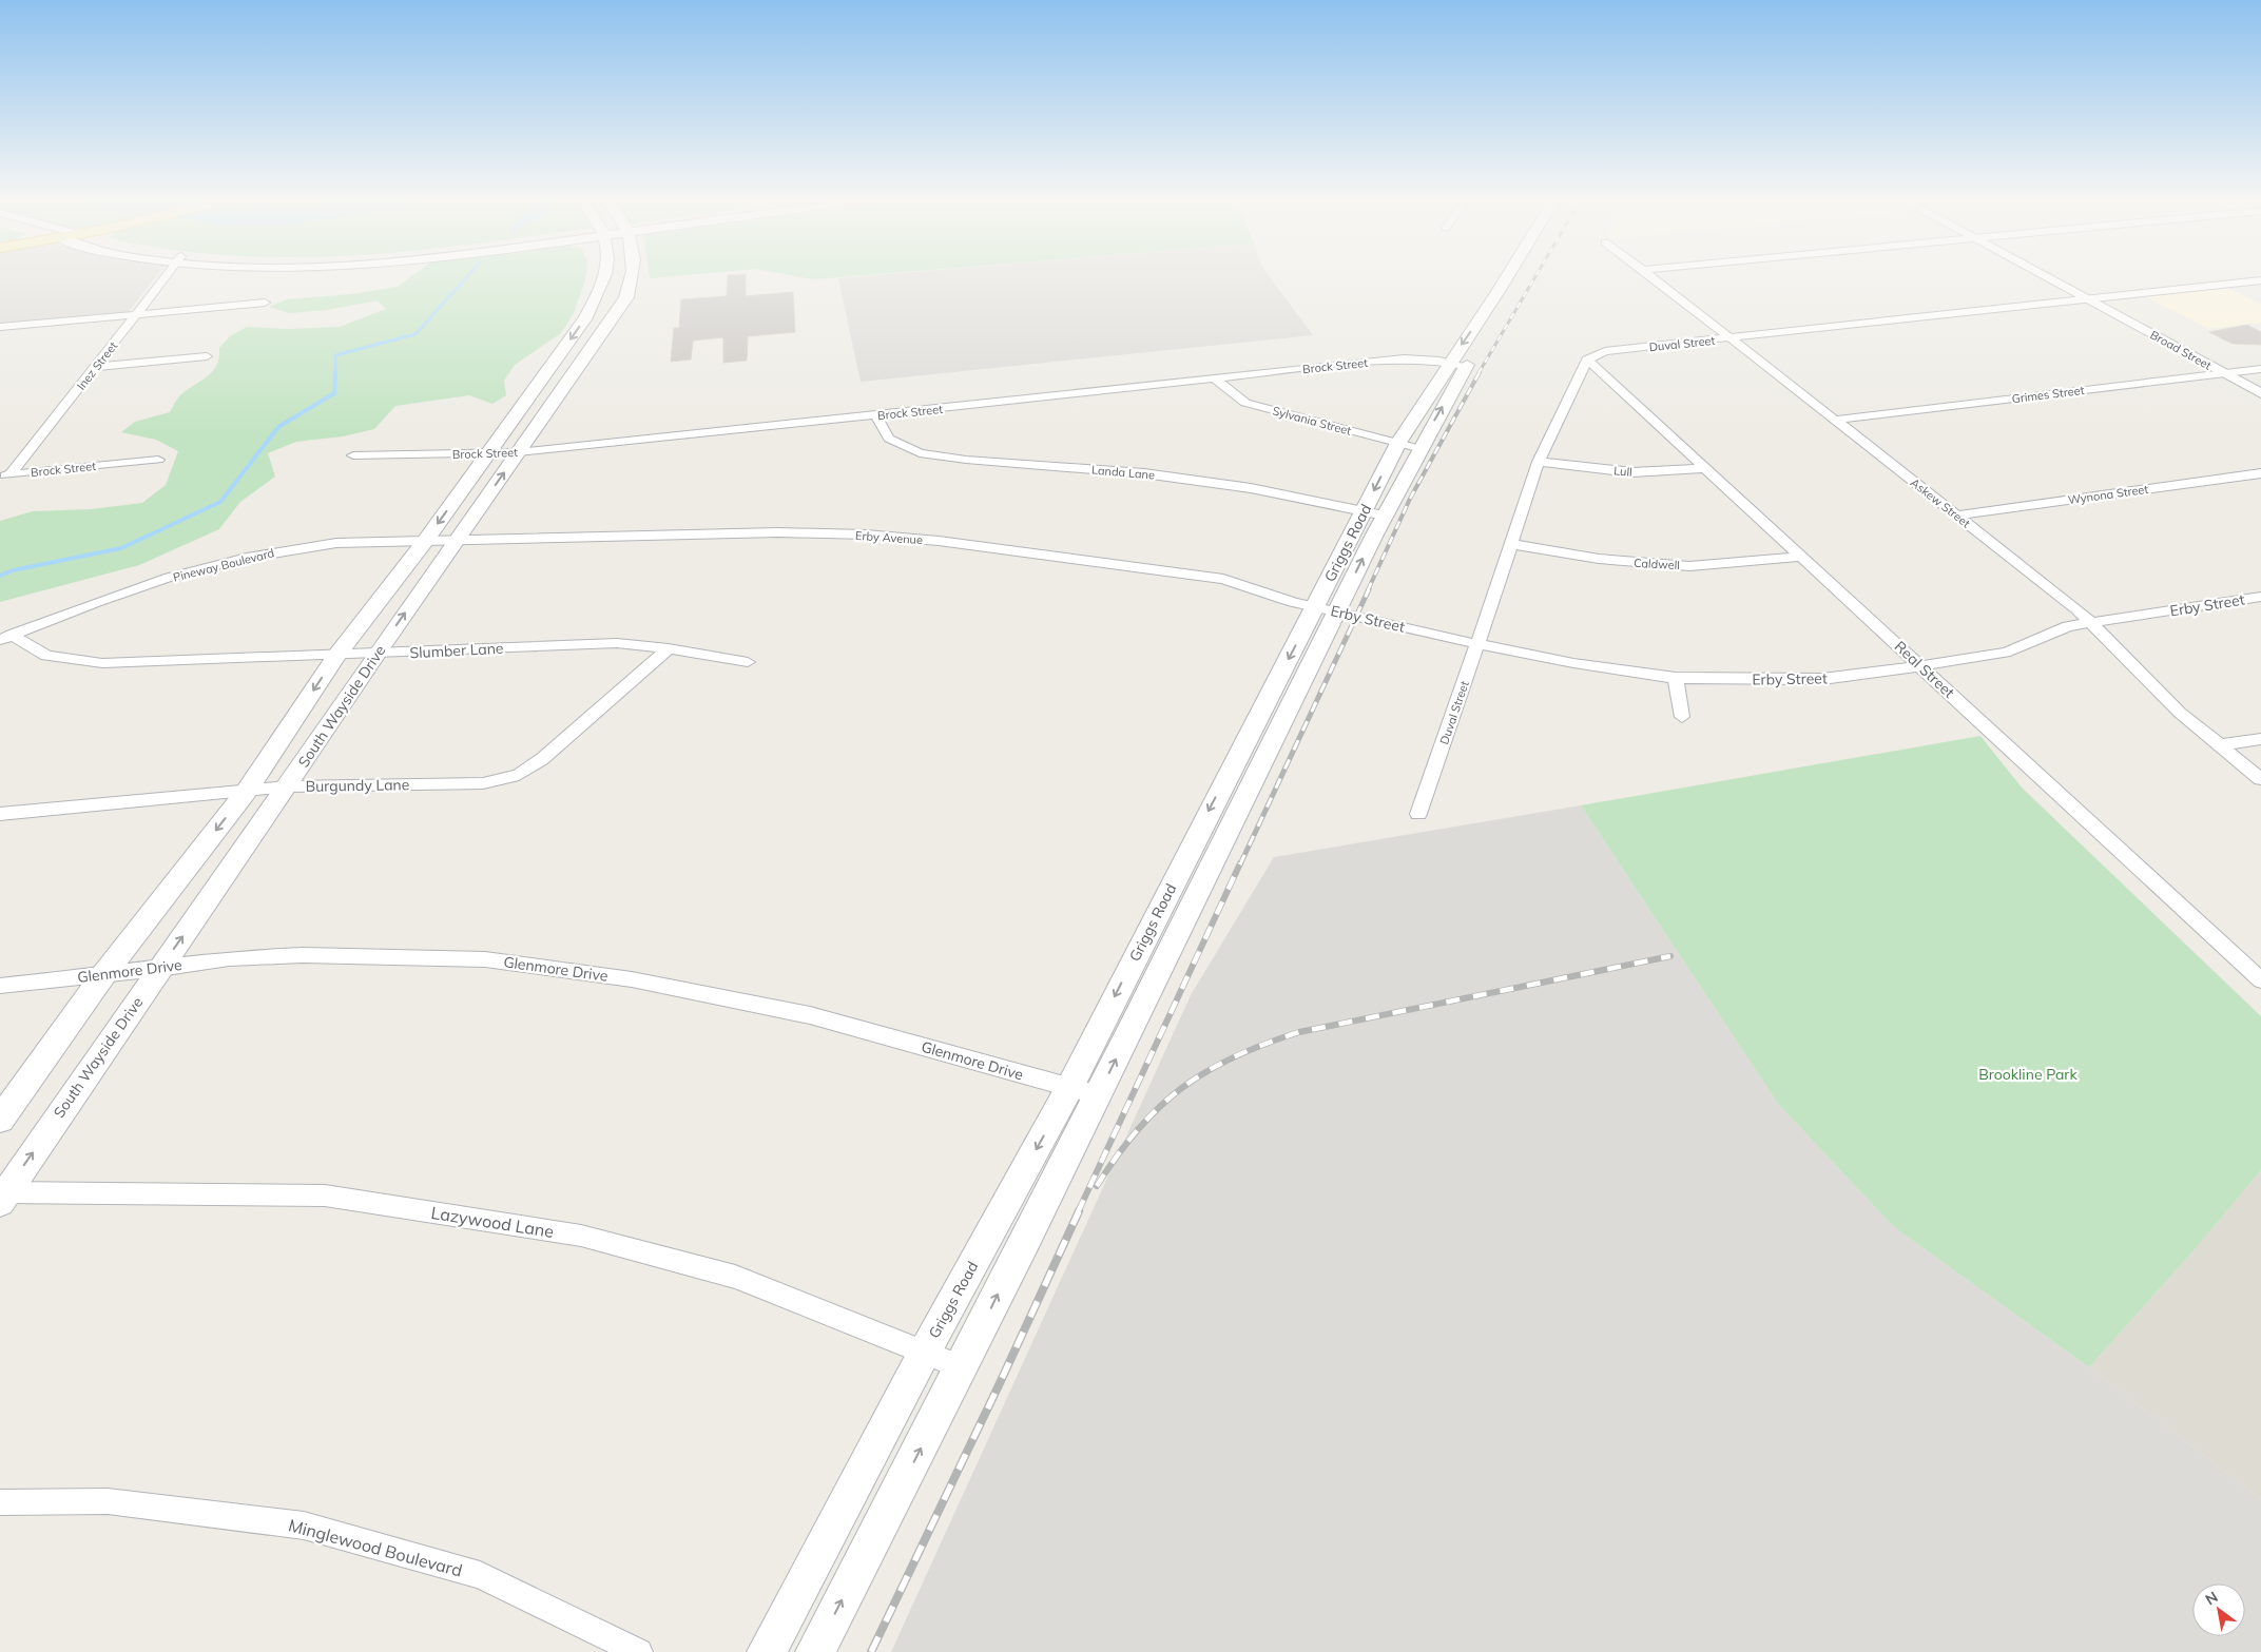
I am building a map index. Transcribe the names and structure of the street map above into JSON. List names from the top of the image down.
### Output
{
  "streets": {
    "main road": ["Griggs Road", "South Wayside Drive"],
    "street": [
      "Duval Street",
      "Broad Street",
      "Inez Street",
      "Brock Street",
      "Grimes Street",
      "Sylvania Street",
      "Lull",
      "Landa Lane",
      "Wynona Street",
      "Askew Street",
      "Erby Avenue",
      "Caldwell",
      "Pineway Boulevard",
      "Erby Street",
      "Slumber Lane",
      "Real Street",
      "Burgundy Lane",
      "Glenmore Drive",
      "Lazywood Lane",
      "Minglewood Boulevard"
    ]
  },
  "crossings": [
    ["Duval Street", "Broad Street"],
    ["Duval Street", "Lull"],
    ["Duval Street", "Askew Street"],
    ["Duval Street", "Caldwell"],
    ["Duval Street", "Erby Street"],
    ["Duval Street", "Real Street"],
    ["Broad Street", "Grimes Street"],
    ["Inez Street", "Brock Street"],
    ["Brock Street", "Sylvania Street"],
    ["Brock Street", "Landa Lane"],
    ["Brock Street", "Griggs Road"],
    ["Brock Street", "South Wayside Drive"],
    ["Grimes Street", "Askew Street"],
    ["Sylvania Street", "Griggs Road"],
    ["Lull", "Real Street"],
    ["Landa Lane", "Griggs Road"],
    ["Wynona Street", "Askew Street"],
    ["Askew Street", "Erby Street"],
    ["Erby Avenue", "Griggs Road"],
    ["Erby Avenue", "Pineway Boulevard"],
    ["Erby Avenue", "Erby Street"],
    ["Erby Avenue", "South Wayside Drive"],
    ["Griggs Road", "Erby Street"],
    ["Griggs Road", "Glenmore Drive"],
    ["Griggs Road", "Lazywood Lane"],
    ["Caldwell", "Real Street"],
    ["Pineway Boulevard", "Slumber Lane"],
    ["Pineway Boulevard", "South Wayside Drive"],
    ["Erby Street", "Real Street"],
    ["Slumber Lane", "South Wayside Drive"],
    ["Slumber Lane", "Burgundy Lane"],
    ["South Wayside Drive", "Burgundy Lane"],
    ["South Wayside Drive", "Glenmore Drive"],
    ["South Wayside Drive", "Lazywood Lane"]
  ],
  "parks": ["Brookline Park"],
  "north": "top left"
}
